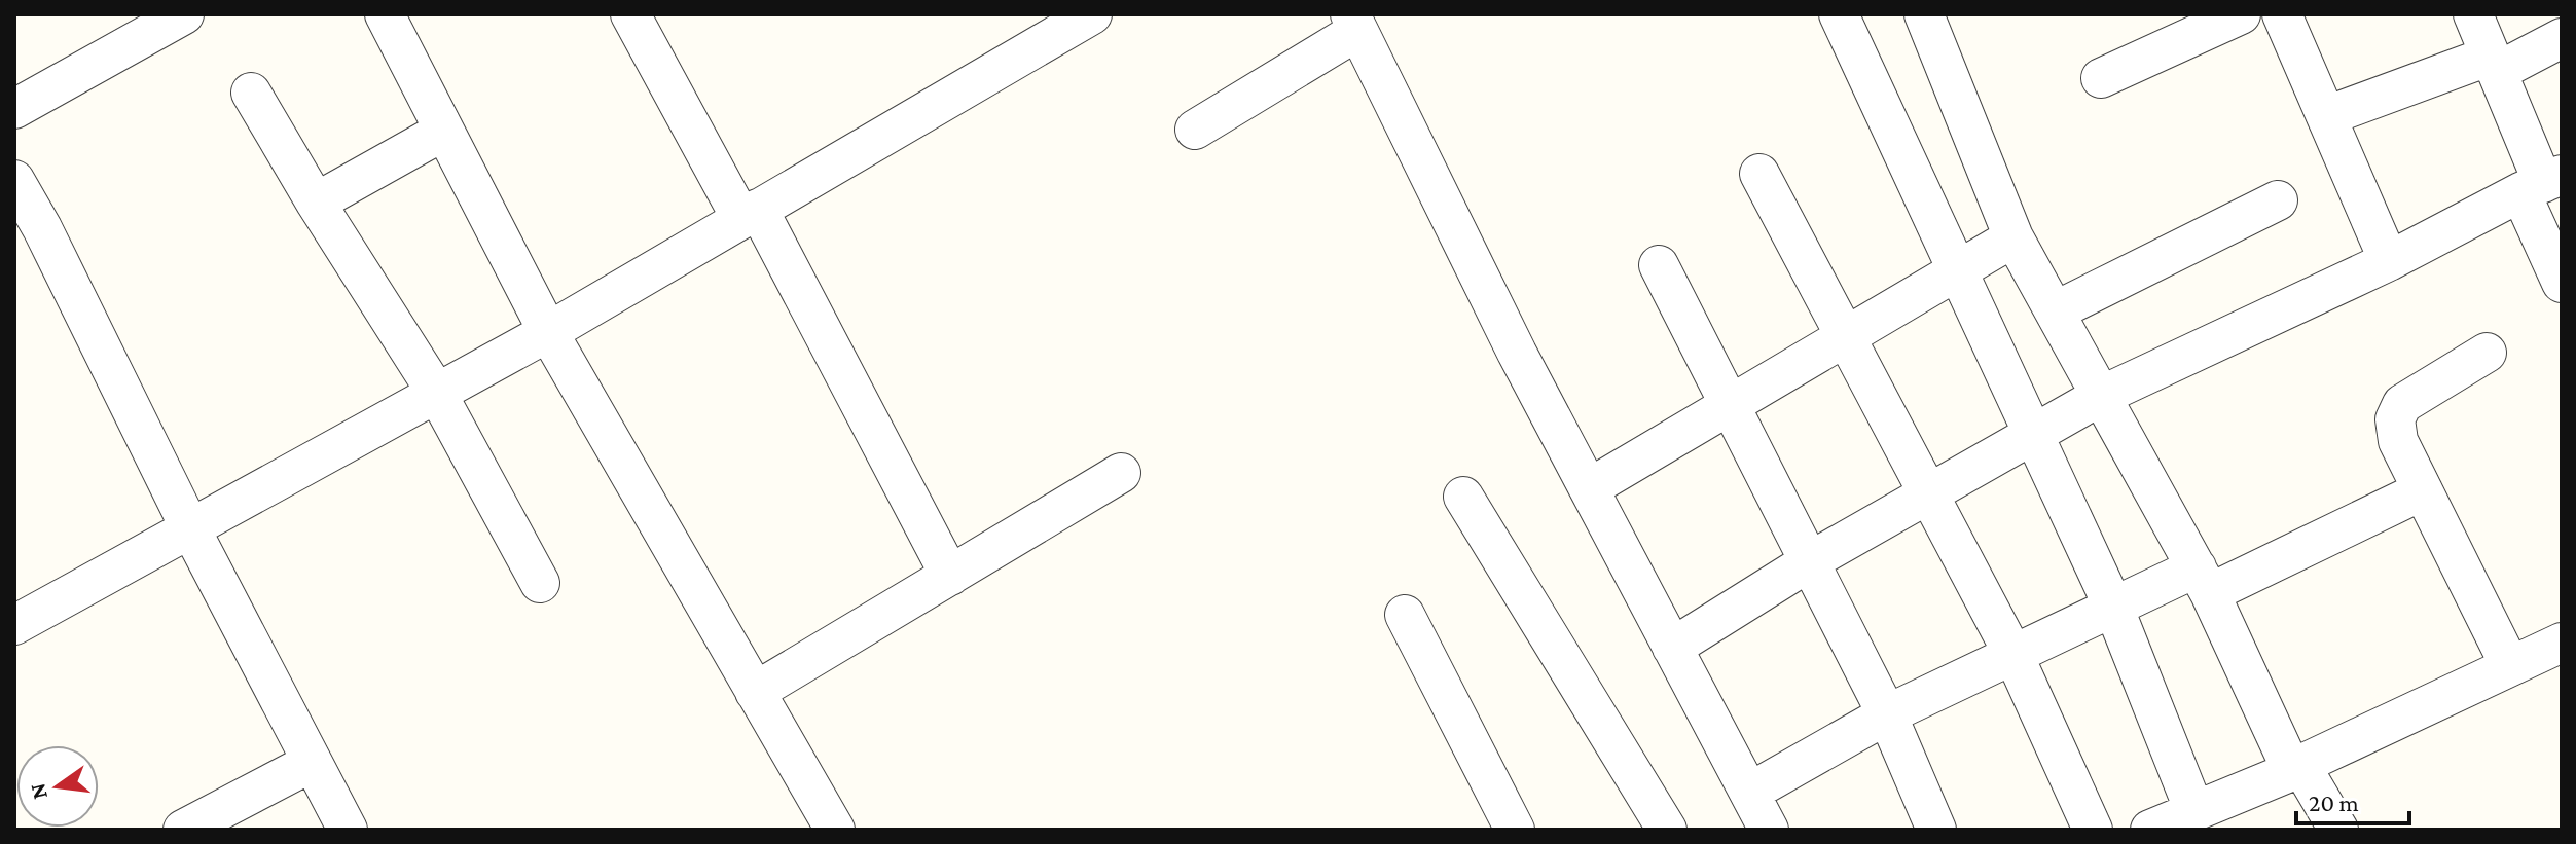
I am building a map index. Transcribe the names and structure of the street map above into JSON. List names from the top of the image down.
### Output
{
  "scale_bar": "20 m",
  "north": "left"
}
